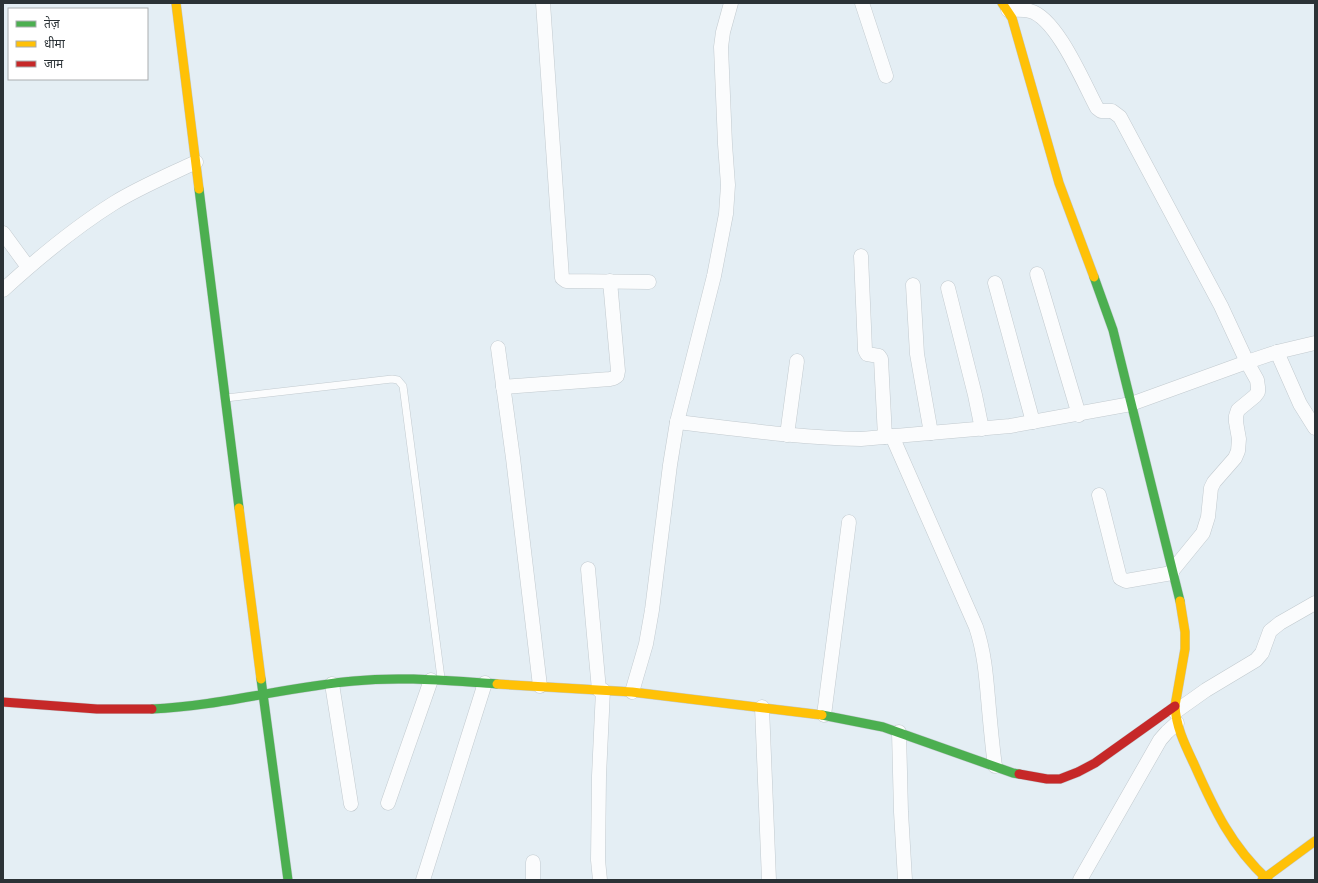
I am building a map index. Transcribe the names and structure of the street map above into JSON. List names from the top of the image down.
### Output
{
  "legend": ["तेज़", "धीमा", "जाम"]
}
